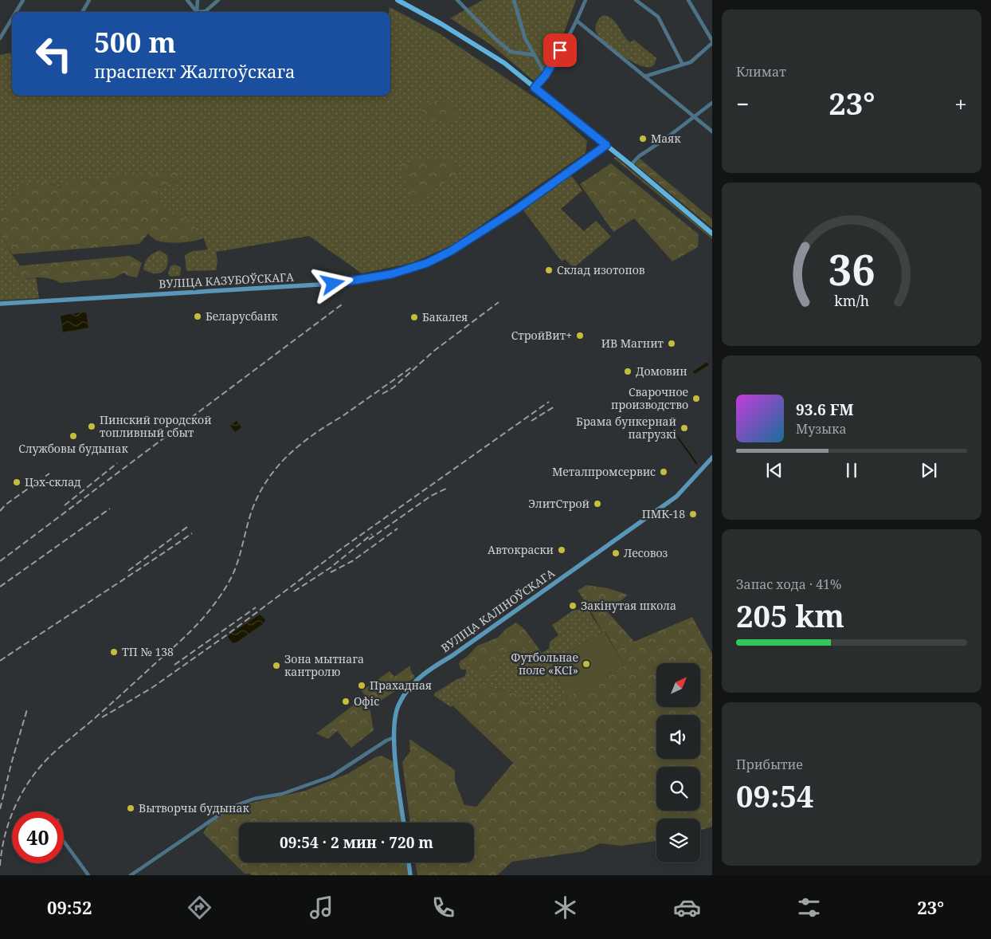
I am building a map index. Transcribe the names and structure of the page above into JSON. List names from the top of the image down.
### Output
{
  "streets": {
    "street": ["ВУЛІЦА КАЗУБОЎСКАГА", "ВУЛІЦА КАЛІНОЎСКАГА"]
  },
  "places": [
    "Маяк",
    "Склад изотопов",
    "Беларусбанк",
    "Бакалея",
    "СтройВит+",
    "ИВ Магнит",
    "Домовин",
    "Сварочное производство",
    "Пинский городской топливный сбыт",
    "Брама бункернай пагрузкі",
    "Службовы будынак",
    "Металпромсервис",
    "Цэх-склад",
    "ЭлитСтрой",
    "ПМК-18",
    "Автокраски",
    "Лесовоз",
    "Закінутая школа",
    "ТП № 138",
    "Футбольнае поле «КСІ»",
    "Зона мытнага кантролю",
    "Прахадная",
    "Офіс",
    "Вытворчы будынак"
  ],
  "north": "top right",
  "page": {
    "tile": [
      "Климат",
      ["Запас хода · 41%", "205 km"],
      ["Прибытие", "09:54"]
    ],
    "turn": ["500 m", "праспект Жалтоўскага"],
    "heat": ["−", "23°", "+"],
    "song": ["93.6 FM", "Музыка"],
    "limit": "40",
    "trip": "09:54 · 2 мин · 720 m",
    "tabs": ["09:52", "23°"],
    "gauge": ["36", "km/h"]
  }
}
